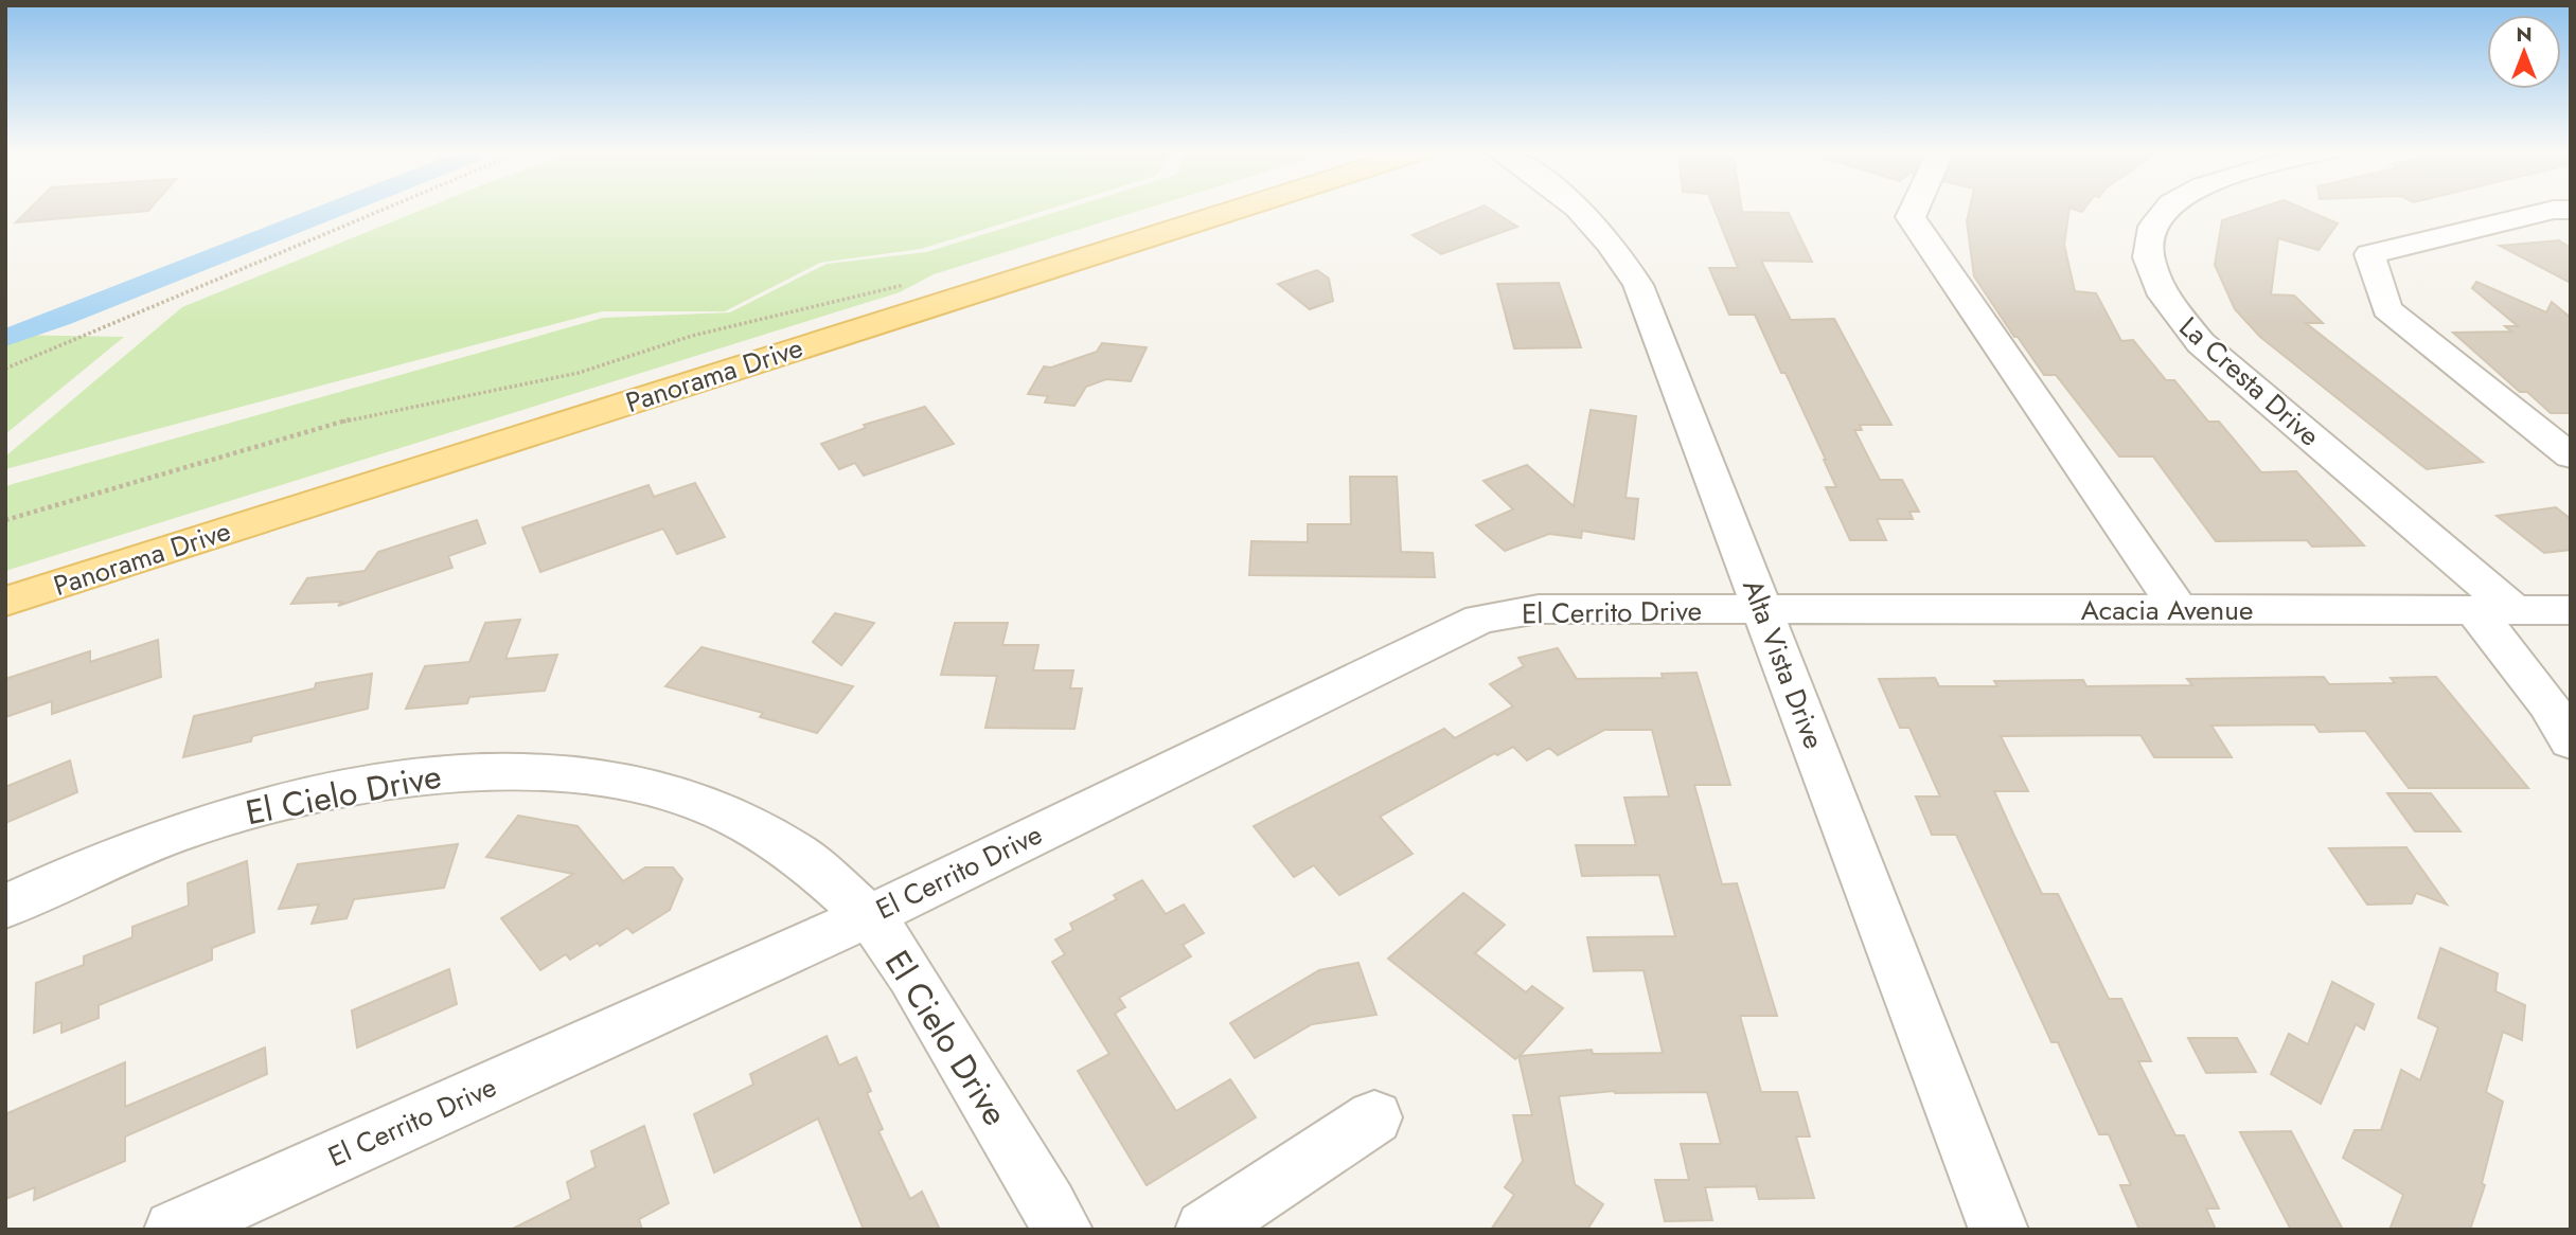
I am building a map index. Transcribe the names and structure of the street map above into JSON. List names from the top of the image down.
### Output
{
  "streets": {
    "main road": ["Panorama Drive"],
    "street": [
      "La Cresta Drive",
      "Acacia Avenue",
      "El Cerrito Drive",
      "Alta Vista Drive",
      "El Cielo Drive"
    ]
  },
  "crossings": [
    ["La Cresta Drive", "Acacia Avenue"],
    ["Acacia Avenue", "El Cerrito Drive"],
    ["Acacia Avenue", "Alta Vista Drive"],
    ["El Cerrito Drive", "Alta Vista Drive"],
    ["El Cerrito Drive", "El Cielo Drive"]
  ],
  "north": "top"
}
